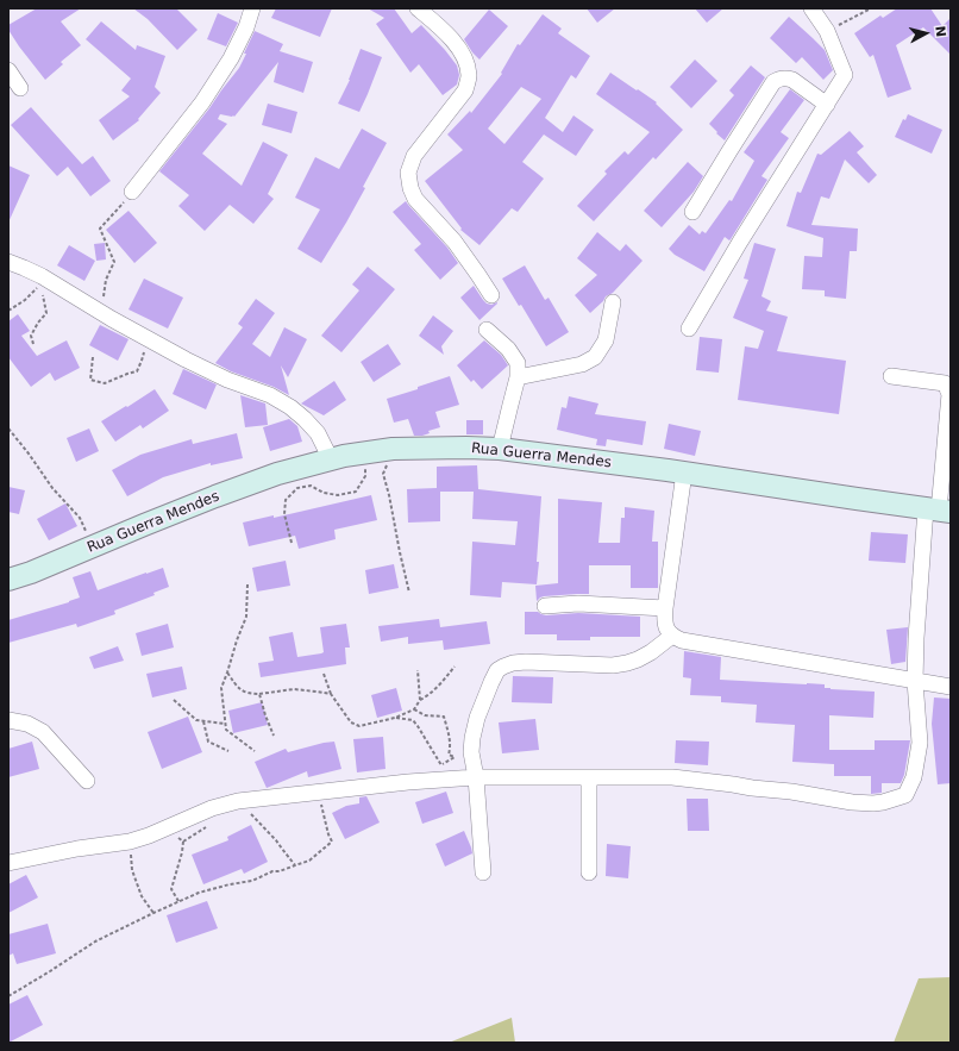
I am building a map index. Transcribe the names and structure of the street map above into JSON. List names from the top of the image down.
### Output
{
  "streets": {
    "street": ["Rua Guerra Mendes"]
  },
  "north": "right"
}
